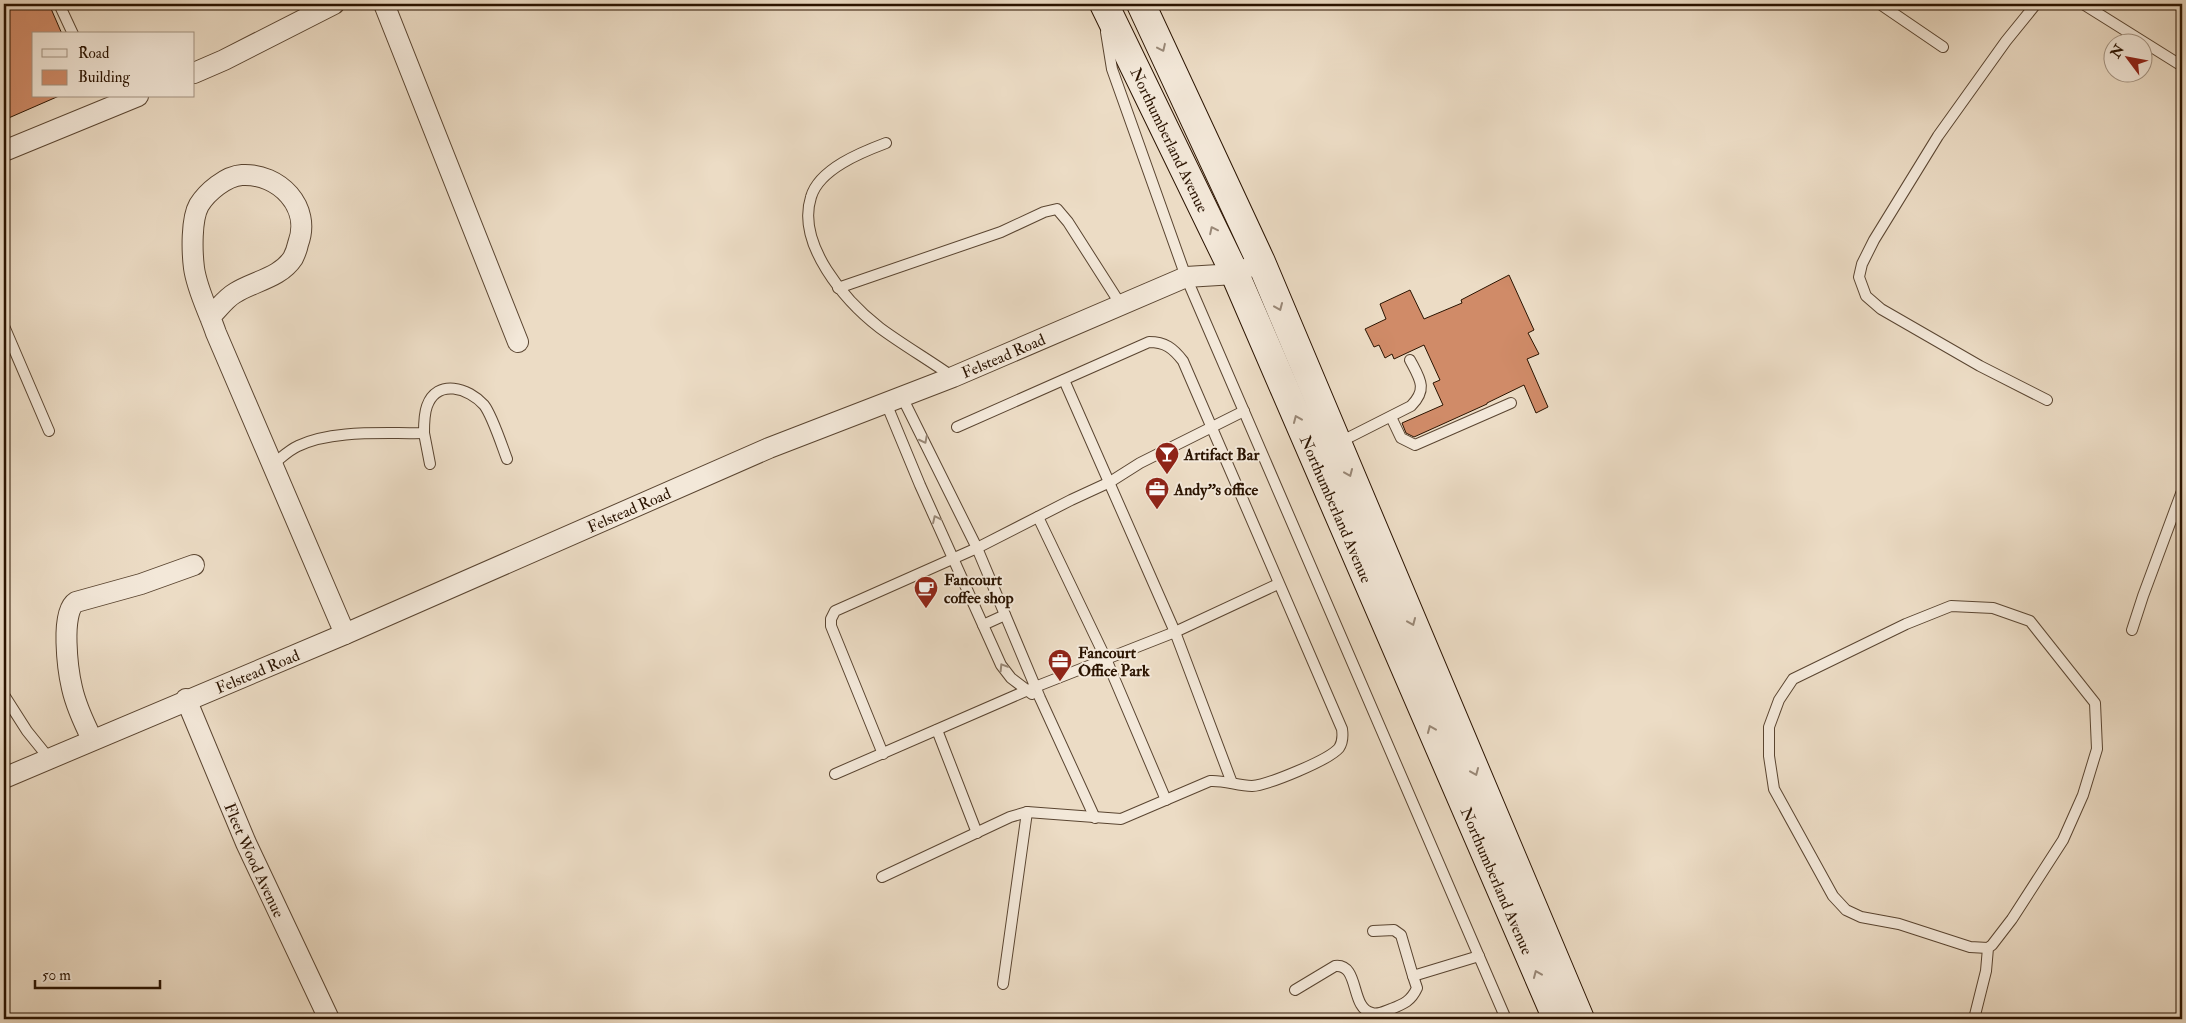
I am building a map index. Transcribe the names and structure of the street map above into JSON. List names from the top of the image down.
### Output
{
  "streets": {
    "main road": ["Northumberland Avenue"],
    "street": ["Felstead Road", "Fleet Wood Avenue"]
  },
  "crossings": [
    ["Northumberland Avenue", "Felstead Road"],
    ["Felstead Road", "Fleet Wood Avenue"]
  ],
  "places": {
    "bar": ["Artifact Bar"],
    "office": ["Andy''s office", "Fancourt Office Park"],
    "cafe": ["Fancourt coffee shop"]
  },
  "legend": ["Road", "Building"],
  "scale_bar": "50 m",
  "north": "top left"
}
